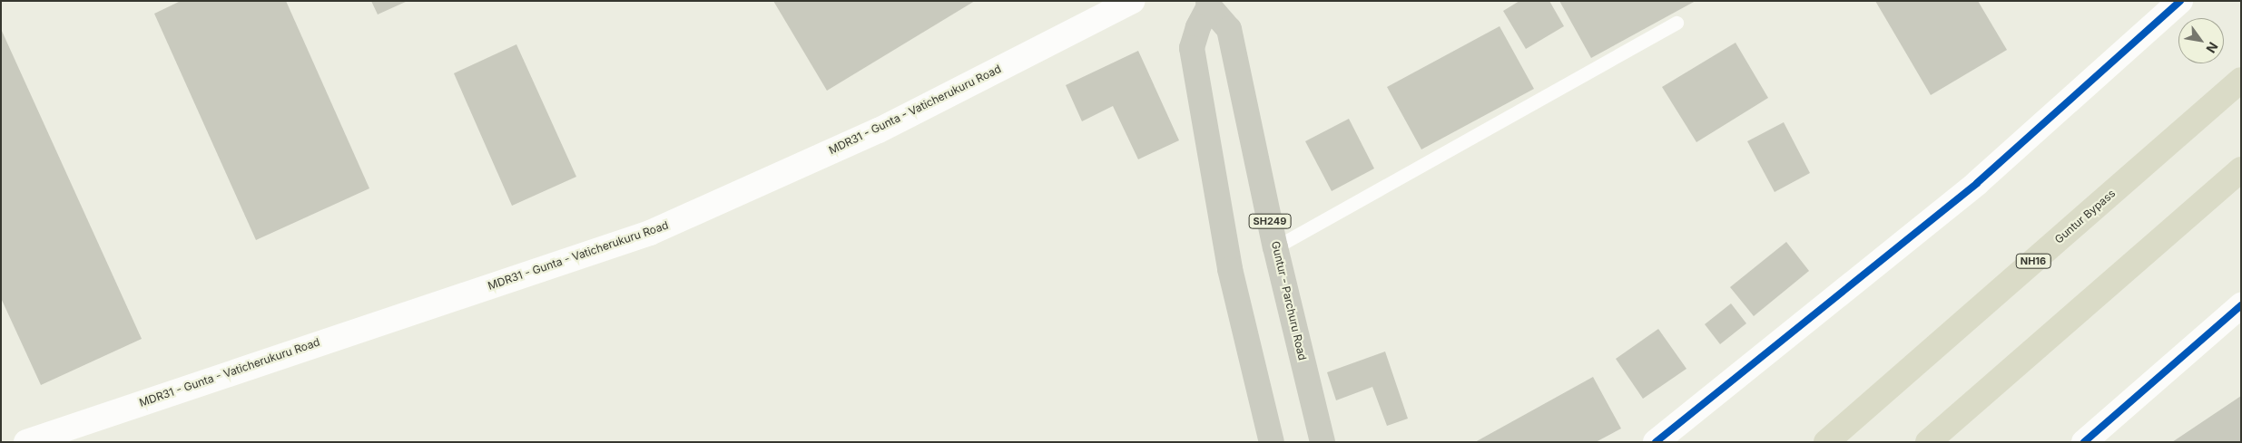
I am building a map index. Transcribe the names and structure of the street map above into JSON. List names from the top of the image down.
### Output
{
  "streets": {
    "highway": ["Guntur Bypass", "NH16"],
    "main road": ["MDR31 - Gunta - Vaticherukuru Road", "SH249", "Guntur - Parchuru Road"]
  },
  "north": "bottom right"
}
